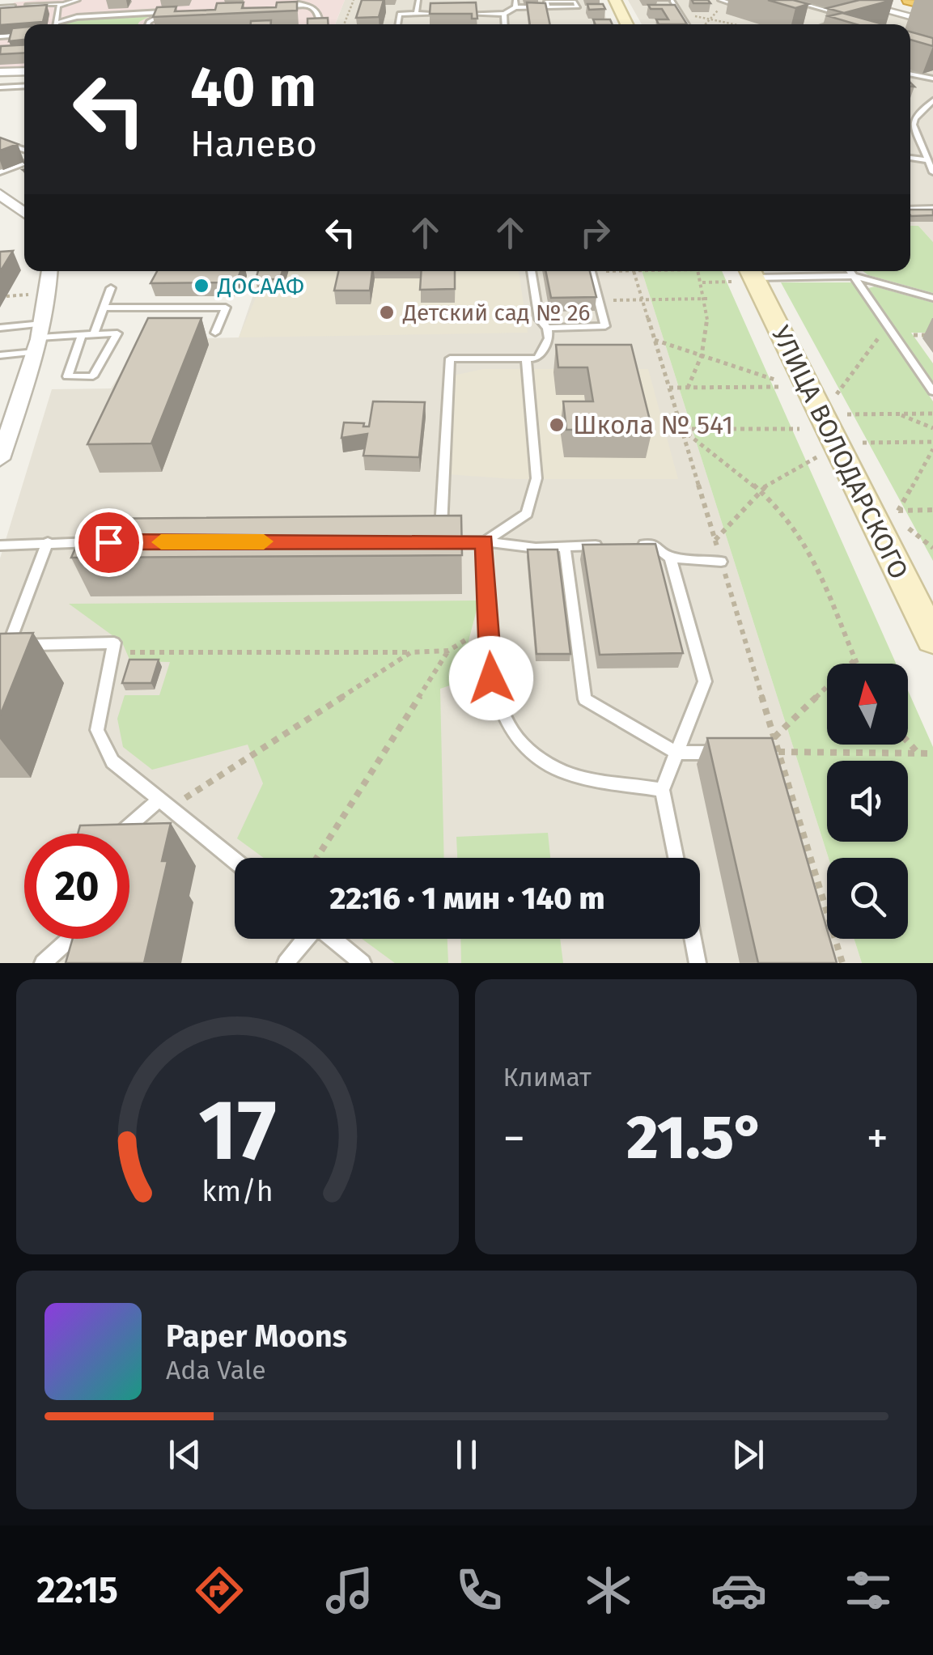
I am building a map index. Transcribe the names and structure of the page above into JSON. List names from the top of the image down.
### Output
{
  "streets": {
    "main road": ["УЛИЦА ВОЛОДАРСКОГО"]
  },
  "places": ["ДОСААФ", "Детский сад № 26", "Школа № 541"],
  "north": "top",
  "page": {
    "turn": ["40 m", "Налево"],
    "limit": "20",
    "trip": "22:16 · 1 мин · 140 m",
    "tile": "Климат",
    "heat": ["−", "21.5°", "+"],
    "song": ["Paper Moons", "Ada Vale"],
    "tabs": "22:15",
    "gauge": ["17", "km/h"]
  }
}
